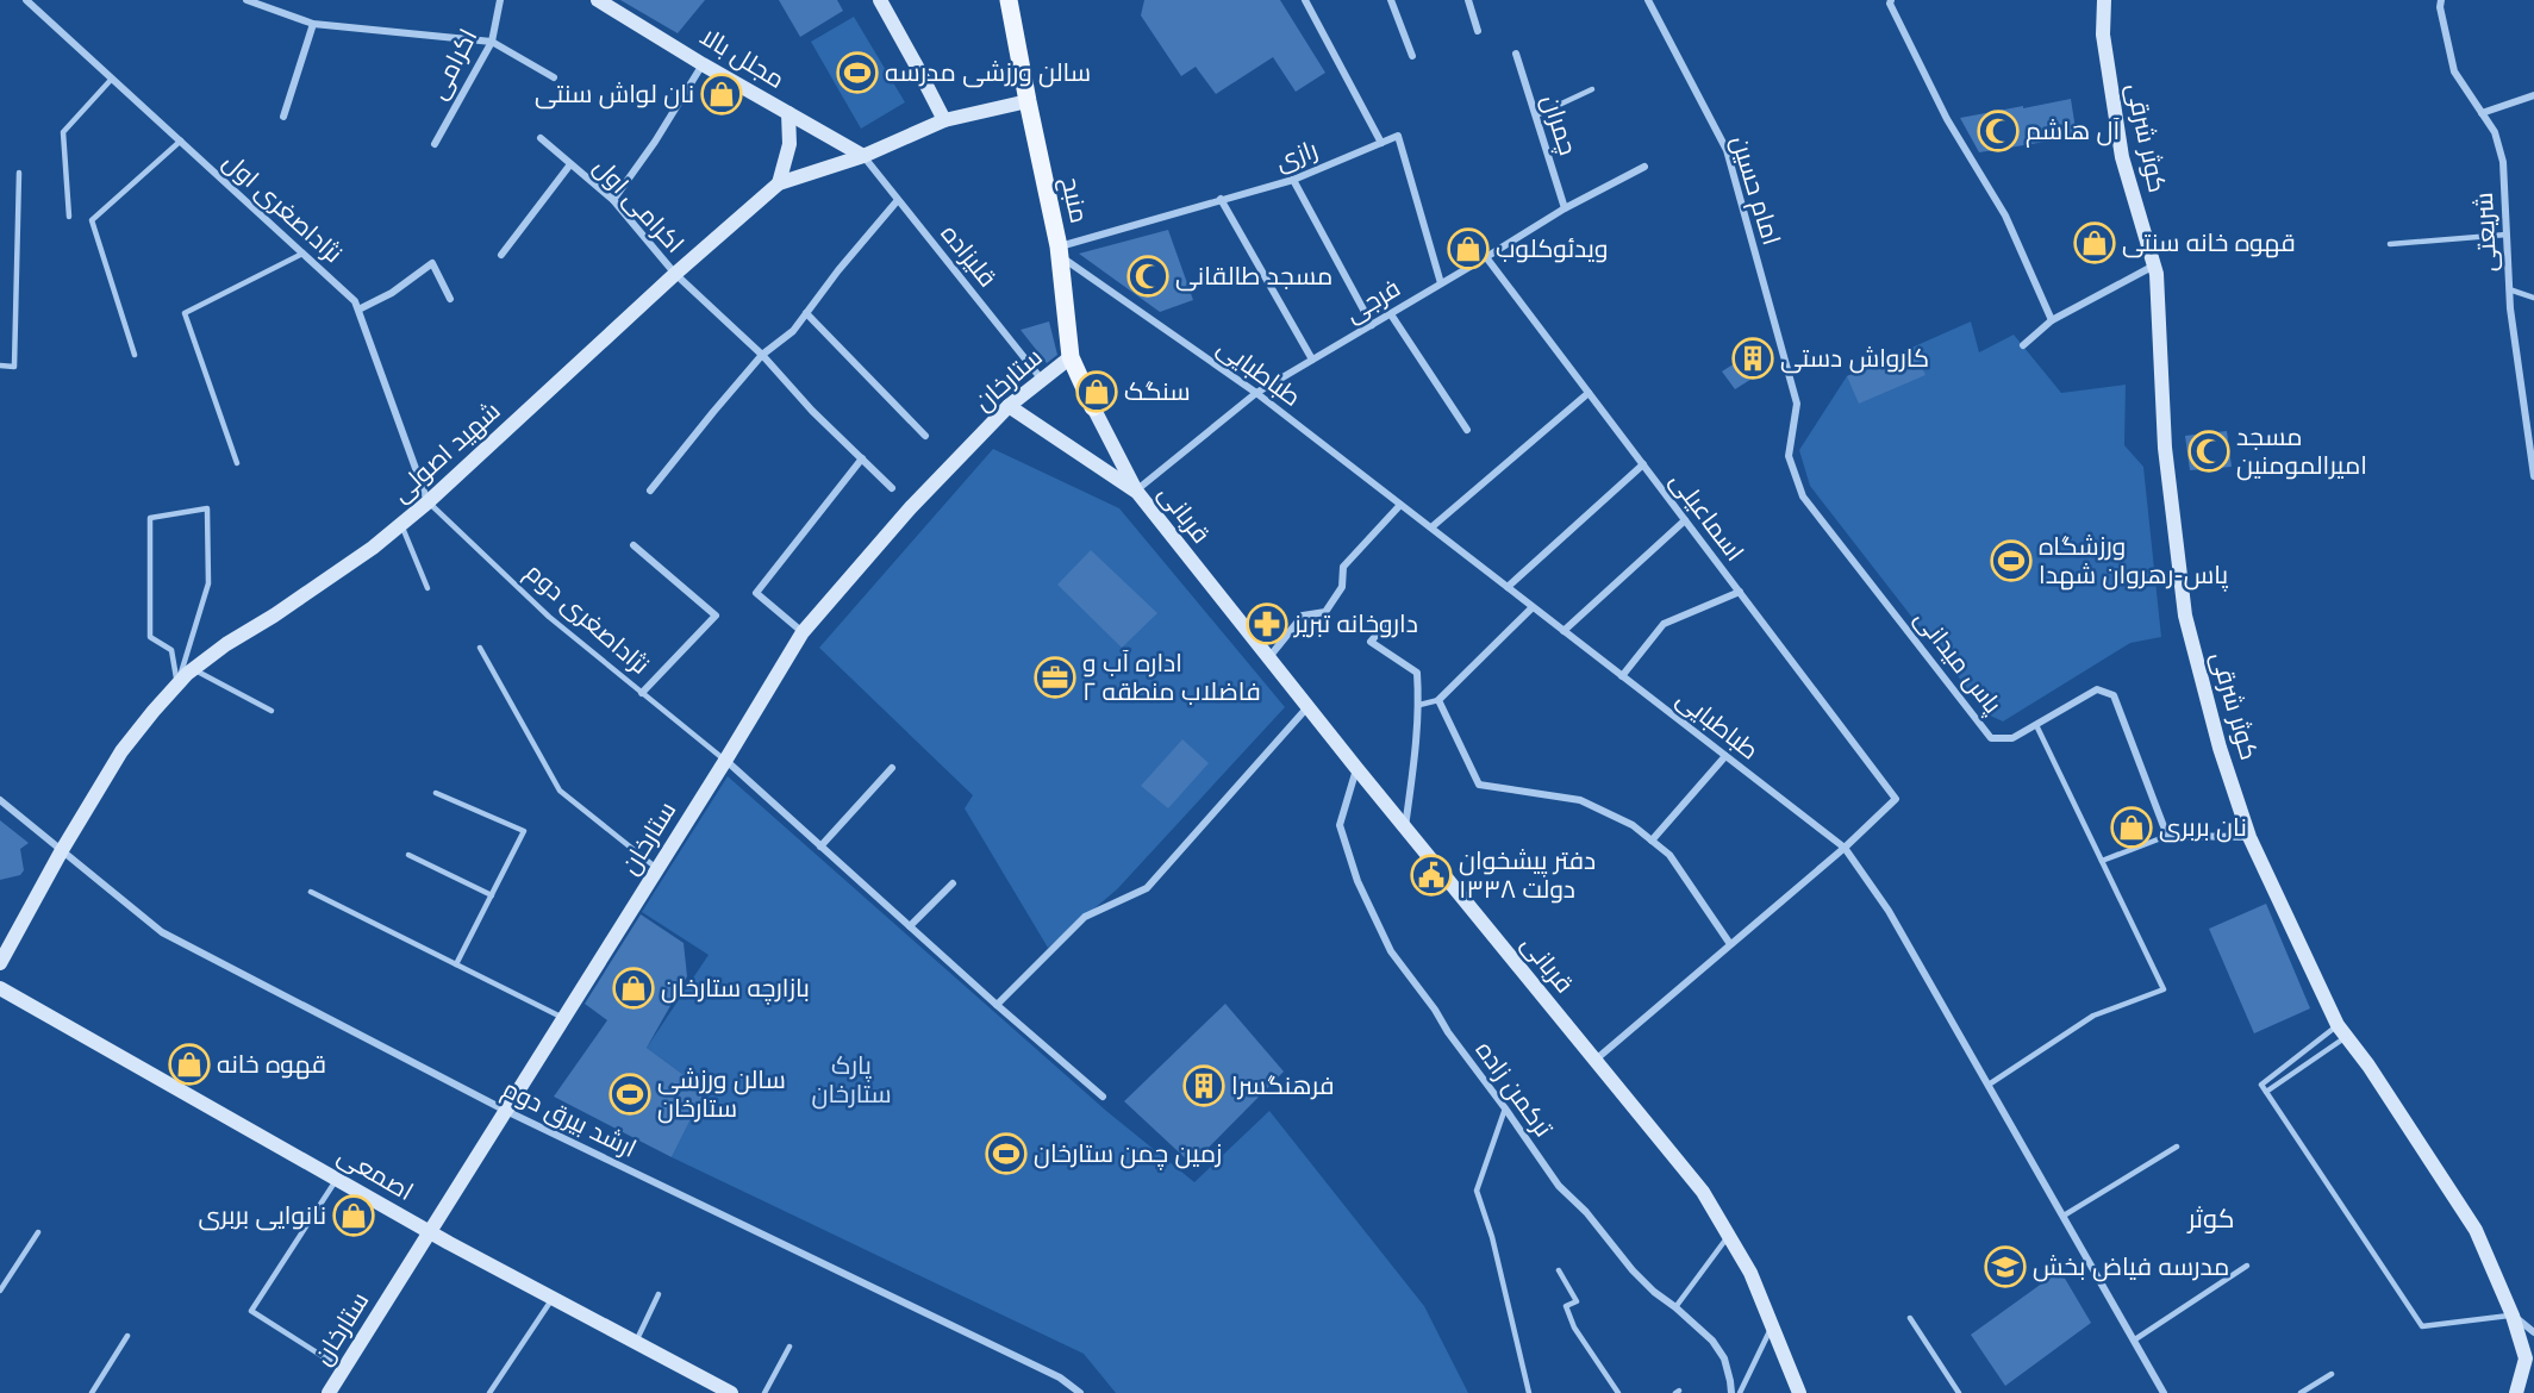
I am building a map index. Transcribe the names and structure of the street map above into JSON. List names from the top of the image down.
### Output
{
  "streets": {
    "main road": [
      "مجلل بالا",
      "کوثر شرقی",
      "منبح",
      "ستارخان",
      "شهید اصولی",
      "قربانی",
      "اصمعی"
    ],
    "street": [
      "اکرامی",
      "چمران",
      "رازی",
      "امام حسین",
      "اکرامی اول",
      "نژاداصغری اول",
      "شریعتی",
      "قلیزاده",
      "فرجی",
      "طباطبایی",
      "اسماعیلی",
      "پاس میدانی",
      "ترکمن زاده",
      "ارشد بیرق دوم"
    ],
    "lane": ["نژاداصغری دوم"]
  },
  "crossings": [
    ["مجلل بالا", "قلیزاده"],
    ["مجلل بالا", "شهید اصولی"],
    ["چمران", "فرجی"],
    ["رازی", "منبح"],
    ["رازی", "طباطبایی"],
    ["امام حسین", "پاس میدانی"],
    ["منبح", "طباطبایی"],
    ["منبح", "ستارخان"],
    ["منبح", "شهید اصولی"],
    ["اکرامی اول", "شهید اصولی"],
    ["نژاداصغری اول", "شهید اصولی"],
    ["نژاداصغری اول", "نژاداصغری دوم"],
    ["قلیزاده", "ستارخان"],
    ["قلیزاده", "شهید اصولی"],
    ["فرجی", "طباطبایی"],
    ["فرجی", "قربانی"],
    ["فرجی", "اسماعیلی"],
    ["طباطبایی", "اسماعیلی"],
    ["ستارخان", "نژاداصغری دوم"],
    ["ستارخان", "ارشد بیرق دوم"],
    ["ستارخان", "اصمعی"],
    ["شهید اصولی", "نژاداصغری دوم"],
    ["شهید اصولی", "ارشد بیرق دوم"],
    ["قربانی", "ترکمن زاده"]
  ],
  "districts": ["کوثر"],
  "parks": ["پارک ستارخان"],
  "places": {
    "sports": [
      "سالن ورزشی مدرسه",
      "ورزشگاه پاس-رهروان شهدا",
      "سالن ورزشی ستارخان",
      "زمین چمن ستارخان"
    ],
    "shop": [
      "نان لواش سنتی",
      "قهوه خانه سنتی",
      "ویدئوکلوب",
      "سنگک",
      "نان بربری",
      "بازارچه ستارخان",
      "قهوه خانه",
      "نانوایی بربری"
    ],
    "mosque": ["آل هاشم", "مسجد طالقانی", "مسجد امیرالمومنین"],
    "building": ["کارواش دستی", "فرهنگسرا"],
    "pharmacy": ["داروخانه تبریز"],
    "office": ["اداره آب و فاضلاب منطقه ۲"],
    "public building": ["دفتر پیشخوان دولت ۱۳۳۸"],
    "school or university": ["مدرسه فیاض بخش"]
  }
}
